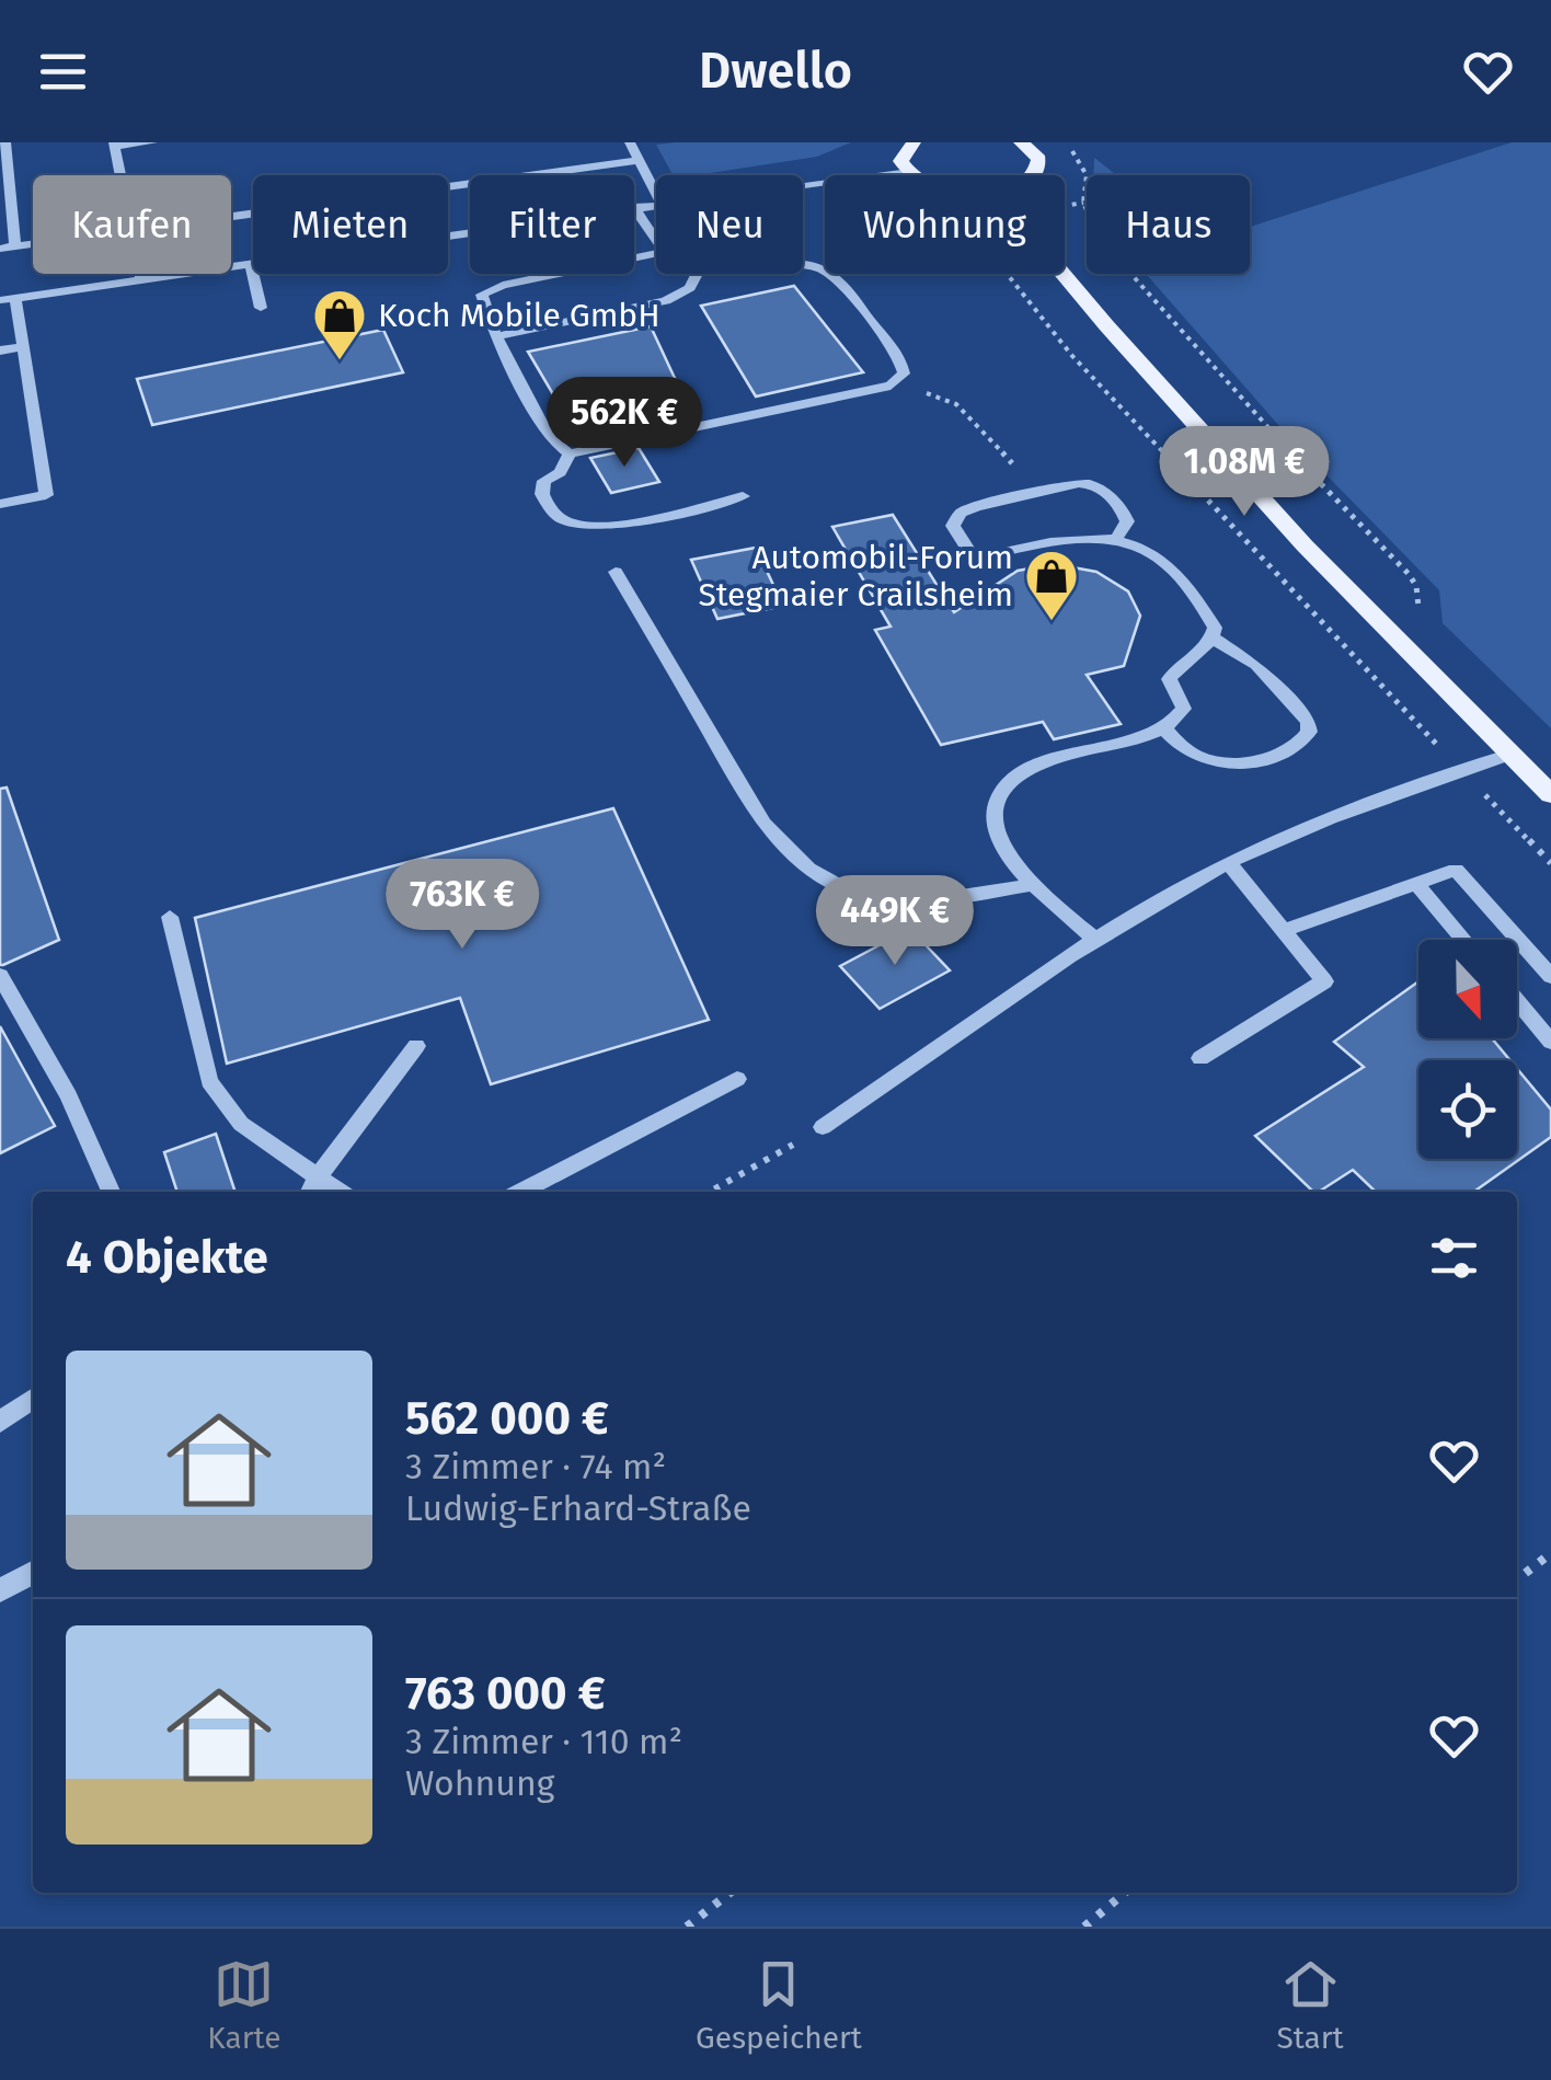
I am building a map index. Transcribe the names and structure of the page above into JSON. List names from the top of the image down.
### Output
{
  "places": {
    "shop": ["Koch Mobile GmbH", "Automobil-Forum Stegmaier Crailsheim"]
  },
  "north": "bottom",
  "page": {
    "header": "Dwello",
    "chip": [
      "Kaufen",
      "Mieten",
      "Filter",
      "Neu",
      "Wohnung",
      "Haus"
    ],
    "price": [
      "562K €",
      "1.08M €",
      "763K €",
      "449K €"
    ],
    "heading": "4 Objekte",
    "list": [
      {
        "name": "562 000 €",
        "note": "3 Zimmer · 74 m² · Ludwig-Erhard-Straße"
      },
      {
        "name": "763 000 €",
        "note": "3 Zimmer · 110 m² · Wohnung"
      }
    ],
    "tabs": ["Karte", "Gespeichert", "Start"]
  }
}
